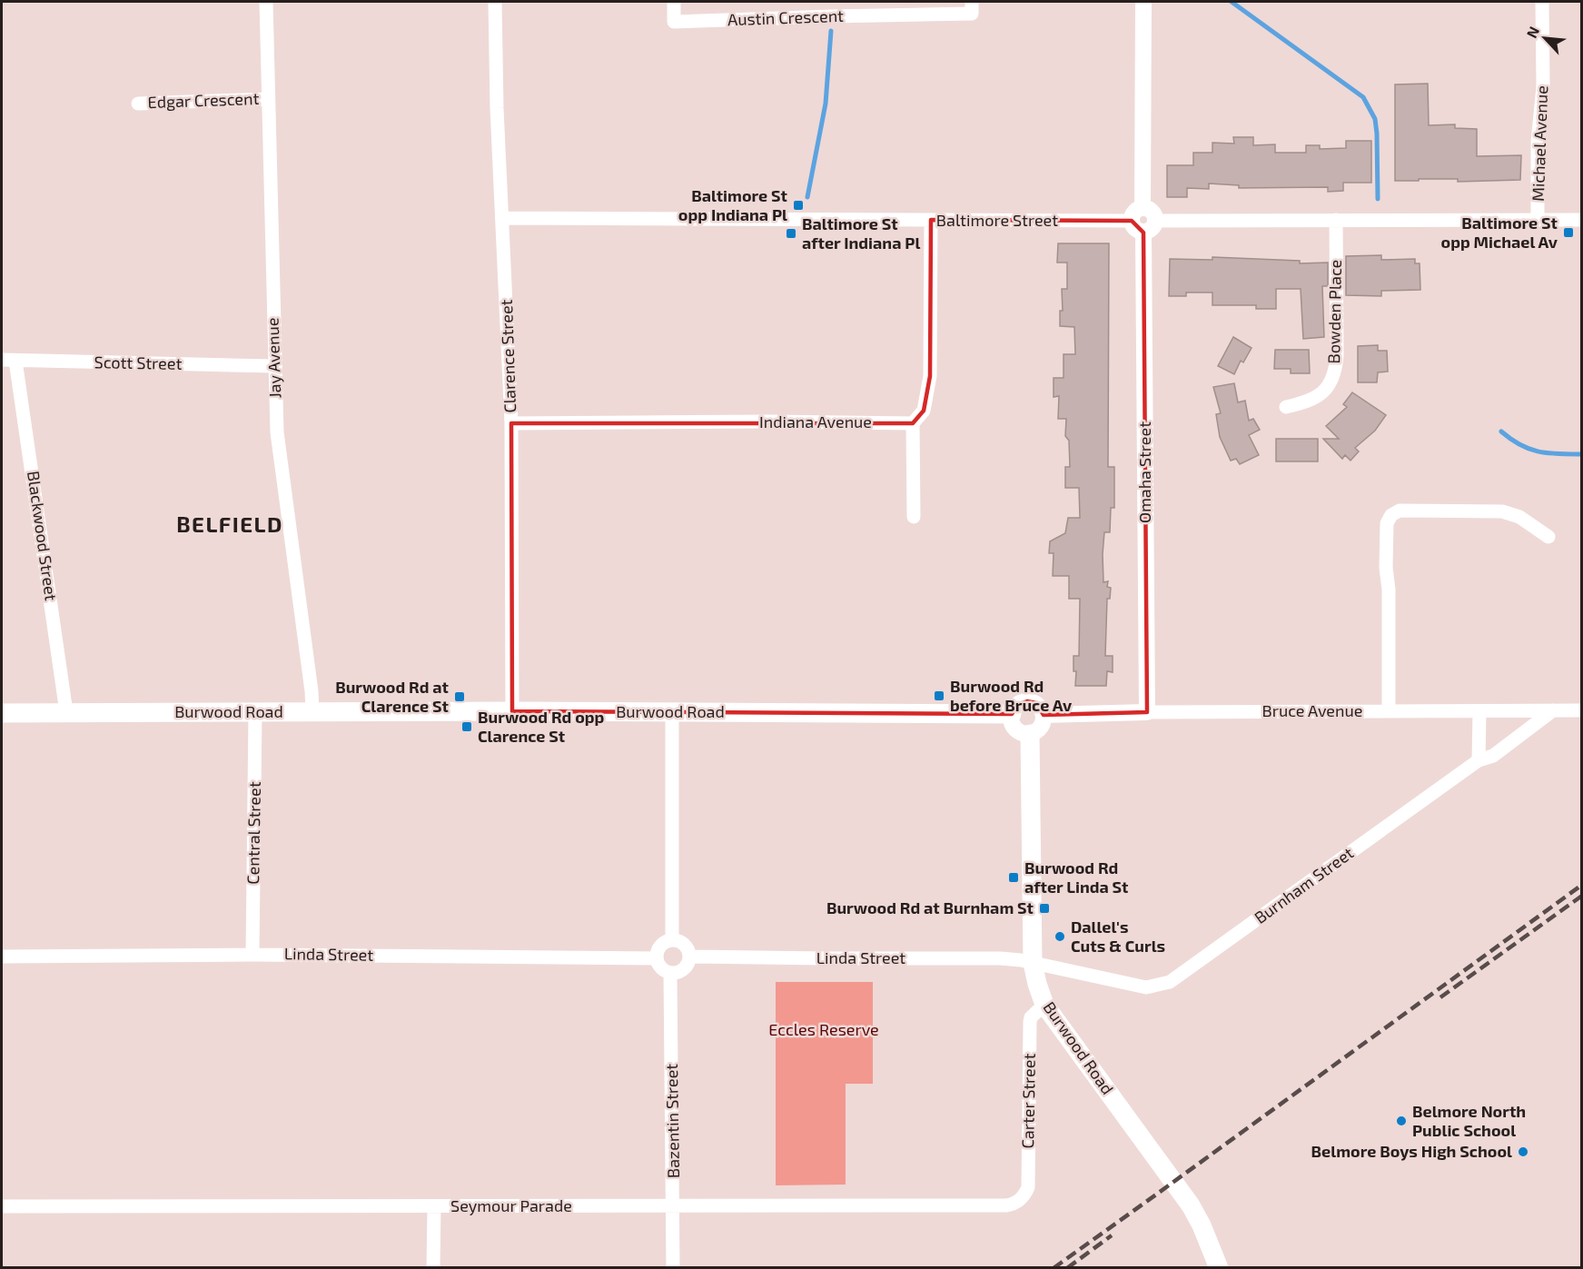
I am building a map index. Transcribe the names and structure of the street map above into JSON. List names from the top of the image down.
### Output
{
  "streets": {
    "main road": ["Burwood Road"],
    "street": [
      "Austin Crescent",
      "Edgar Crescent",
      "Michael Avenue",
      "Baltimore Street",
      "Bowden Place",
      "Clarence Street",
      "Jay Avenue",
      "Scott Street",
      "Indiana Avenue",
      "Omaha Street",
      "Blackwood Street",
      "Bruce Avenue",
      "Central Street",
      "Burnham Street",
      "Linda Street",
      "Carter Street",
      "Bazentin Street",
      "Seymour Parade"
    ]
  },
  "crossings": [
    ["Edgar Crescent", "Jay Avenue"],
    ["Baltimore Street", "Clarence Street"],
    ["Baltimore Street", "Omaha Street"],
    ["Clarence Street", "Indiana Avenue"],
    ["Clarence Street", "Burwood Road"],
    ["Jay Avenue", "Scott Street"],
    ["Jay Avenue", "Burwood Road"],
    ["Scott Street", "Blackwood Street"],
    ["Omaha Street", "Bruce Avenue"],
    ["Blackwood Street", "Burwood Road"],
    ["Bruce Avenue", "Burwood Road"],
    ["Bruce Avenue", "Burnham Street"],
    ["Burwood Road", "Central Street"],
    ["Burwood Road", "Burnham Street"],
    ["Burwood Road", "Linda Street"],
    ["Burwood Road", "Carter Street"],
    ["Central Street", "Linda Street"],
    ["Burnham Street", "Linda Street"],
    ["Linda Street", "Bazentin Street"],
    ["Carter Street", "Seymour Parade"],
    ["Bazentin Street", "Seymour Parade"]
  ],
  "districts": ["BELFIELD"],
  "parks": ["Eccles Reserve"],
  "places": {
    "transit": [
      "Baltimore St opp Indiana Pl",
      "Baltimore St opp Michael Av",
      "Baltimore St after Indiana Pl",
      "Burwood Rd before Bruce Av",
      "Burwood Rd at Clarence St",
      "Burwood Rd opp Clarence St",
      "Burwood Rd after Linda St",
      "Burwood Rd at Burnham St"
    ],
    "other": ["Dallel's Cuts & Curls", "Belmore North Public School", "Belmore Boys High School"]
  },
  "north": "top left"
}
